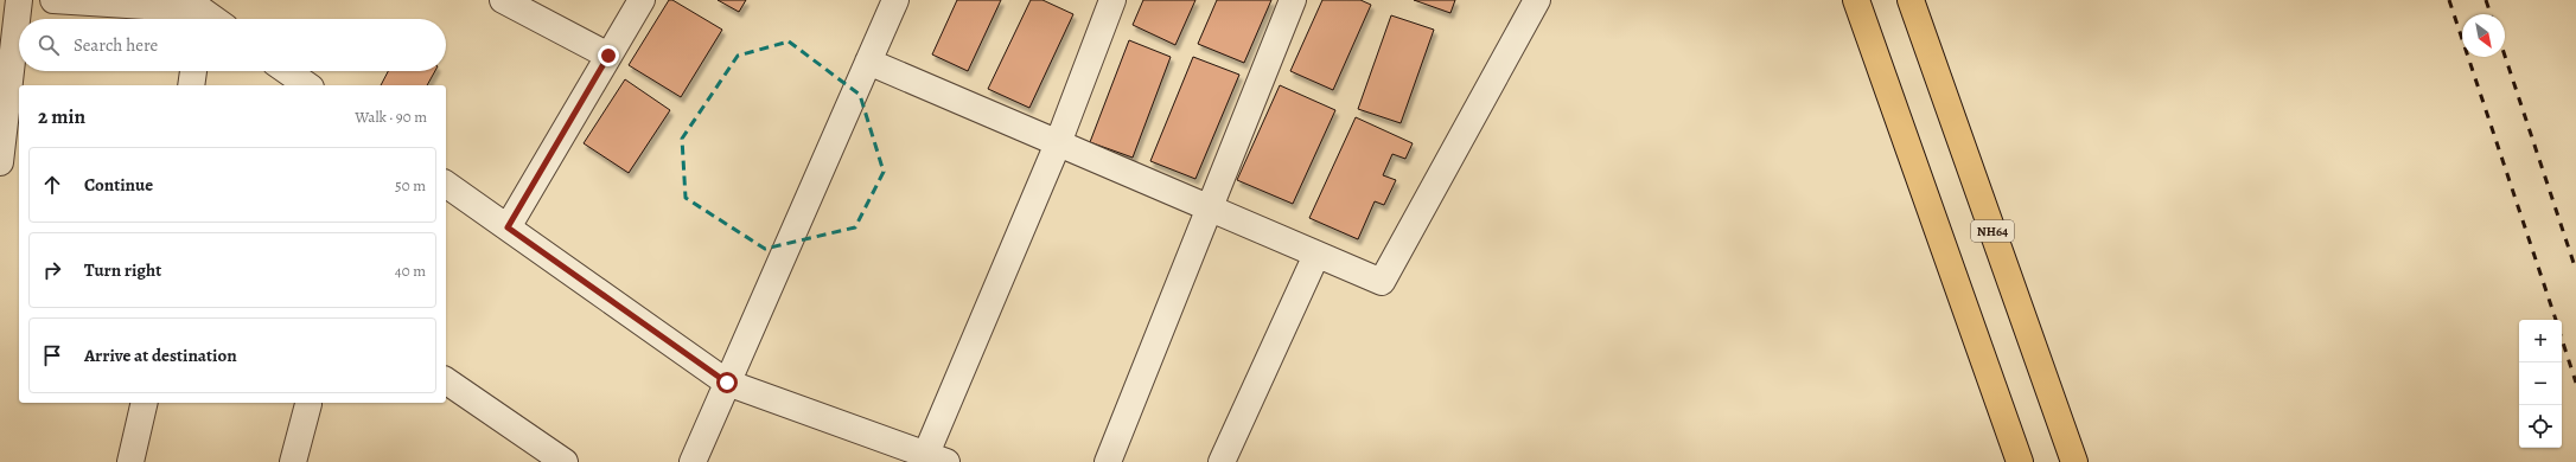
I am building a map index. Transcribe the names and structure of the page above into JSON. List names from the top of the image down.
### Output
{
  "streets": {
    "highway": ["NH64"]
  },
  "north": "bottom right",
  "page": {
    "search": "Search here",
    "heading": ["2 min", "Walk · 90 m"],
    "list": [
      ["Continue", "50 m"],
      ["Turn right", "40 m"],
      "Arrive at destination"
    ],
    "map_buttons": ["+", "−"]
  }
}
